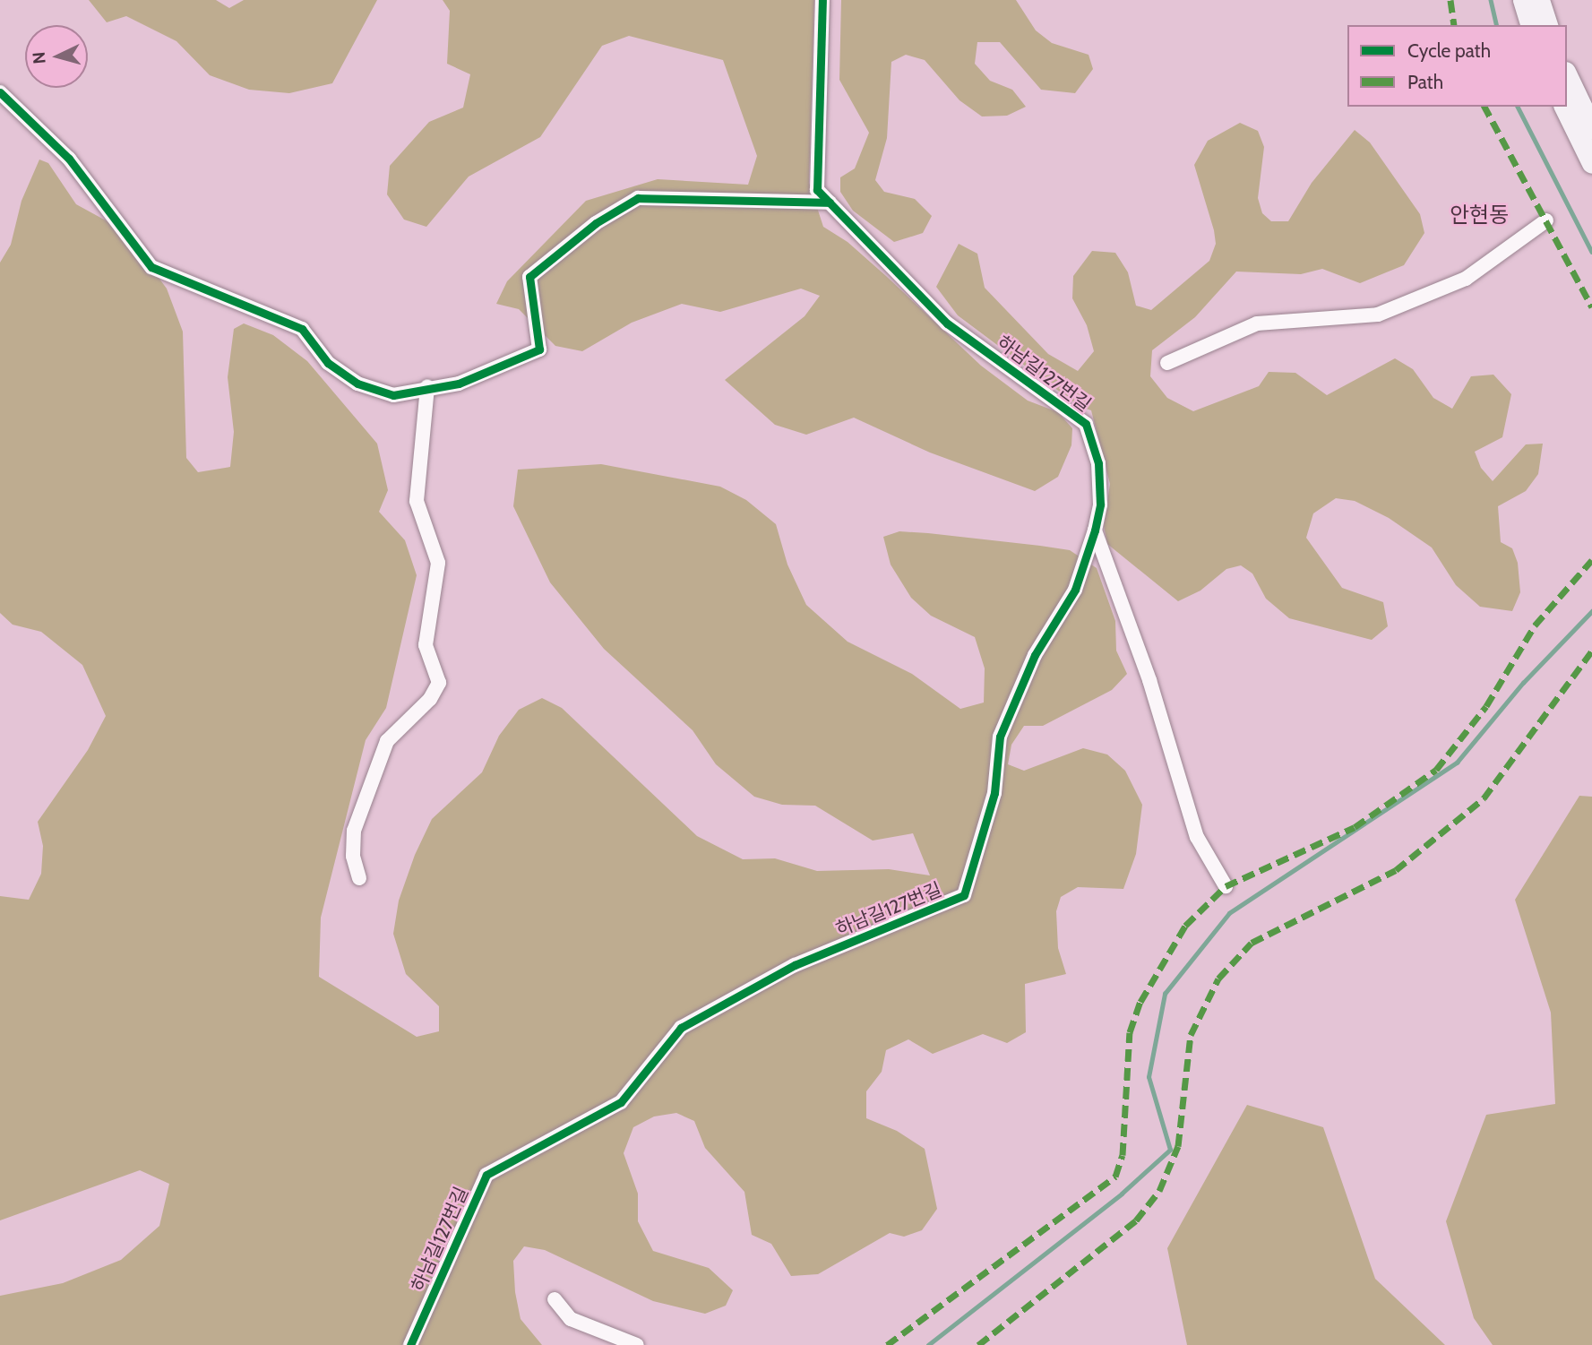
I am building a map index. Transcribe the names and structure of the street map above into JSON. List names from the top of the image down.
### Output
{
  "streets": {
    "street": ["하남길127번길"]
  },
  "districts": ["안현동"],
  "legend": ["Cycle path", "Path"],
  "north": "left"
}
